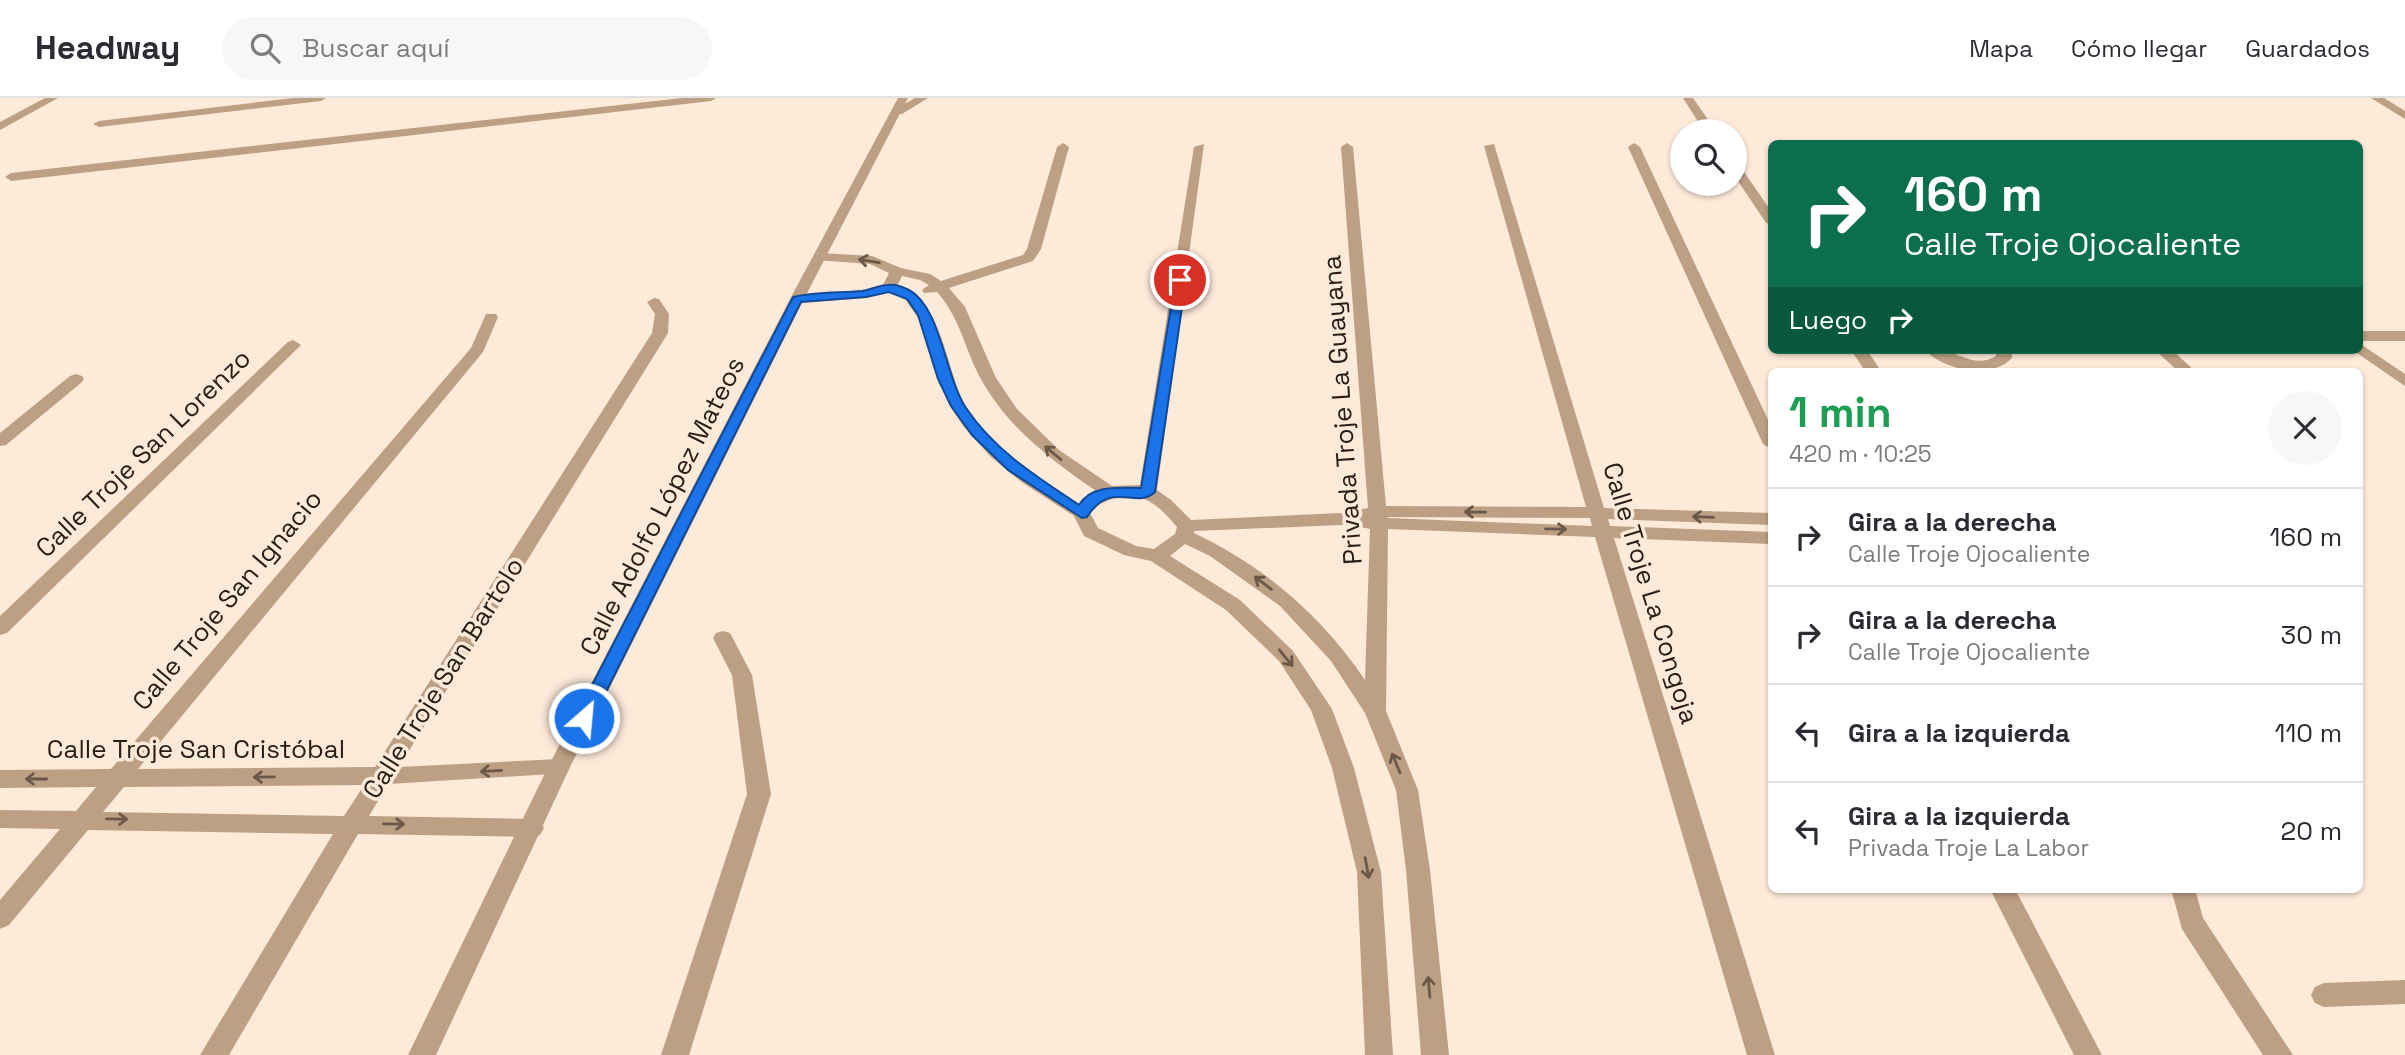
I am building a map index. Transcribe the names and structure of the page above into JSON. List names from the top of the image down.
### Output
{
  "streets": {
    "street": [
      "Privada Troje La Guayana",
      "Calle Troje San Lorenzo",
      "Calle Adolfo López Mateos",
      "Calle Troje La Congoja",
      "Calle Troje San Ignacio",
      "Calle Troje San Bartolo",
      "Calle Troje San Cristóbal"
    ]
  },
  "crossings": [
    ["Calle Adolfo López Mateos", "Calle Troje San Cristóbal"],
    ["Calle Troje San Ignacio", "Calle Troje San Cristóbal"],
    ["Calle Troje San Bartolo", "Calle Troje San Cristóbal"]
  ],
  "page": {
    "header": "Headway",
    "search": "Buscar aquí",
    "nav": ["Mapa", "Cómo llegar", "Guardados"],
    "turn": ["160 m", "Calle Troje Ojocaliente"],
    "then": "Luego",
    "heading": ["1 min", "420 m · 10:25"],
    "list": [
      {
        "name": "Gira a la derecha",
        "note": "Calle Troje Ojocaliente",
        "value": "160 m"
      },
      {
        "name": "Gira a la derecha",
        "note": "Calle Troje Ojocaliente",
        "value": "30 m"
      },
      {
        "name": "Gira a la izquierda",
        "value": "110 m"
      },
      {
        "name": "Gira a la izquierda",
        "note": "Privada Troje La Labor",
        "value": "20 m"
      }
    ]
  }
}
